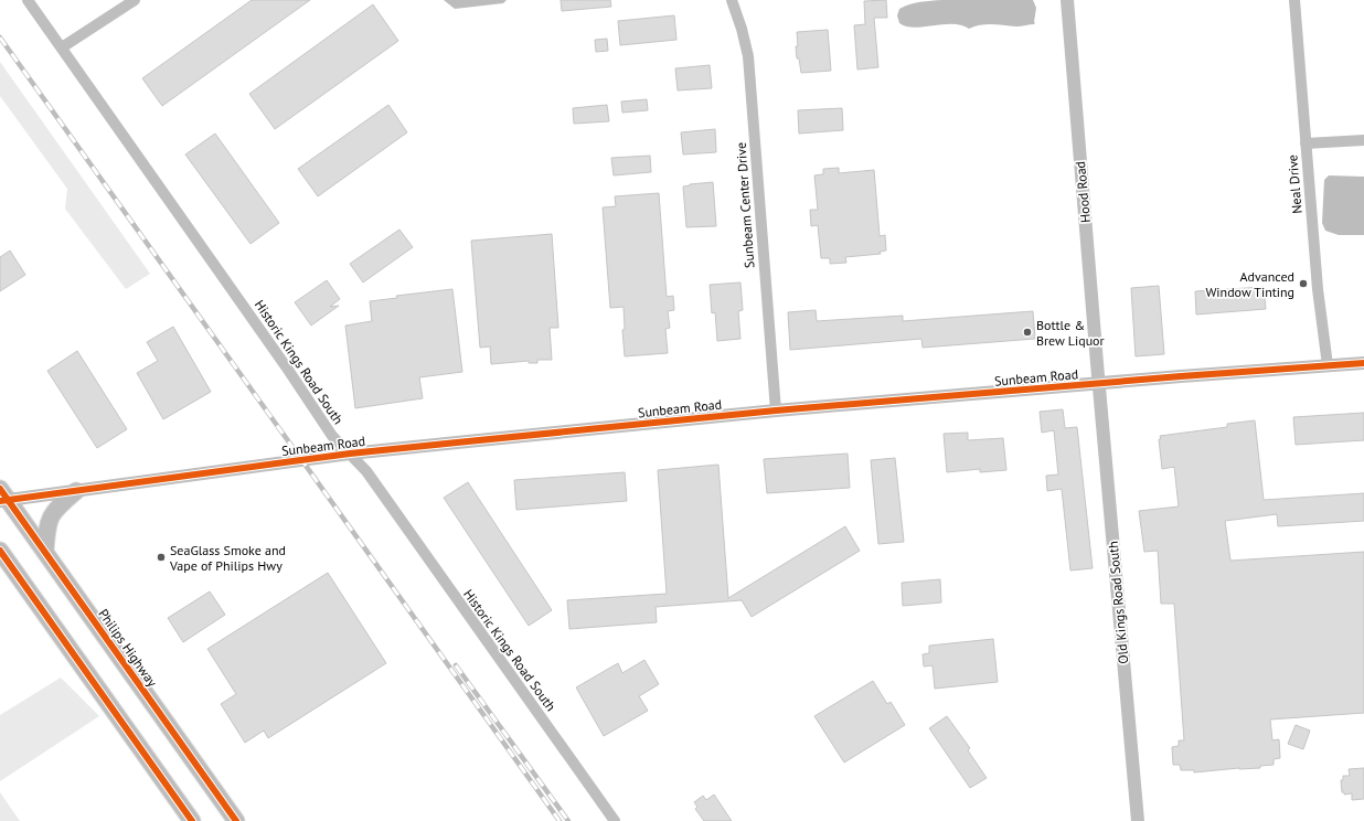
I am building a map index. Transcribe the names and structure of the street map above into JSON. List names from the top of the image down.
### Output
{
  "streets": {
    "main road": ["Philips Highway"],
    "street": [
      "Neal Drive",
      "Hood Road",
      "Sunbeam Center Drive",
      "Historic Kings Road South",
      "Sunbeam Road",
      "Old Kings Road South"
    ]
  },
  "crossings": [
    ["Neal Drive", "Sunbeam Road"],
    ["Hood Road", "Sunbeam Road"],
    ["Hood Road", "Old Kings Road South"],
    ["Sunbeam Center Drive", "Sunbeam Road"],
    ["Historic Kings Road South", "Sunbeam Road"],
    ["Sunbeam Road", "Old Kings Road South"],
    ["Sunbeam Road", "Philips Highway"]
  ],
  "places": ["Advanced Window Tinting", "Bottle & Brew Liquor", "SeaGlass Smoke and Vape of Philips Hwy"]
}
